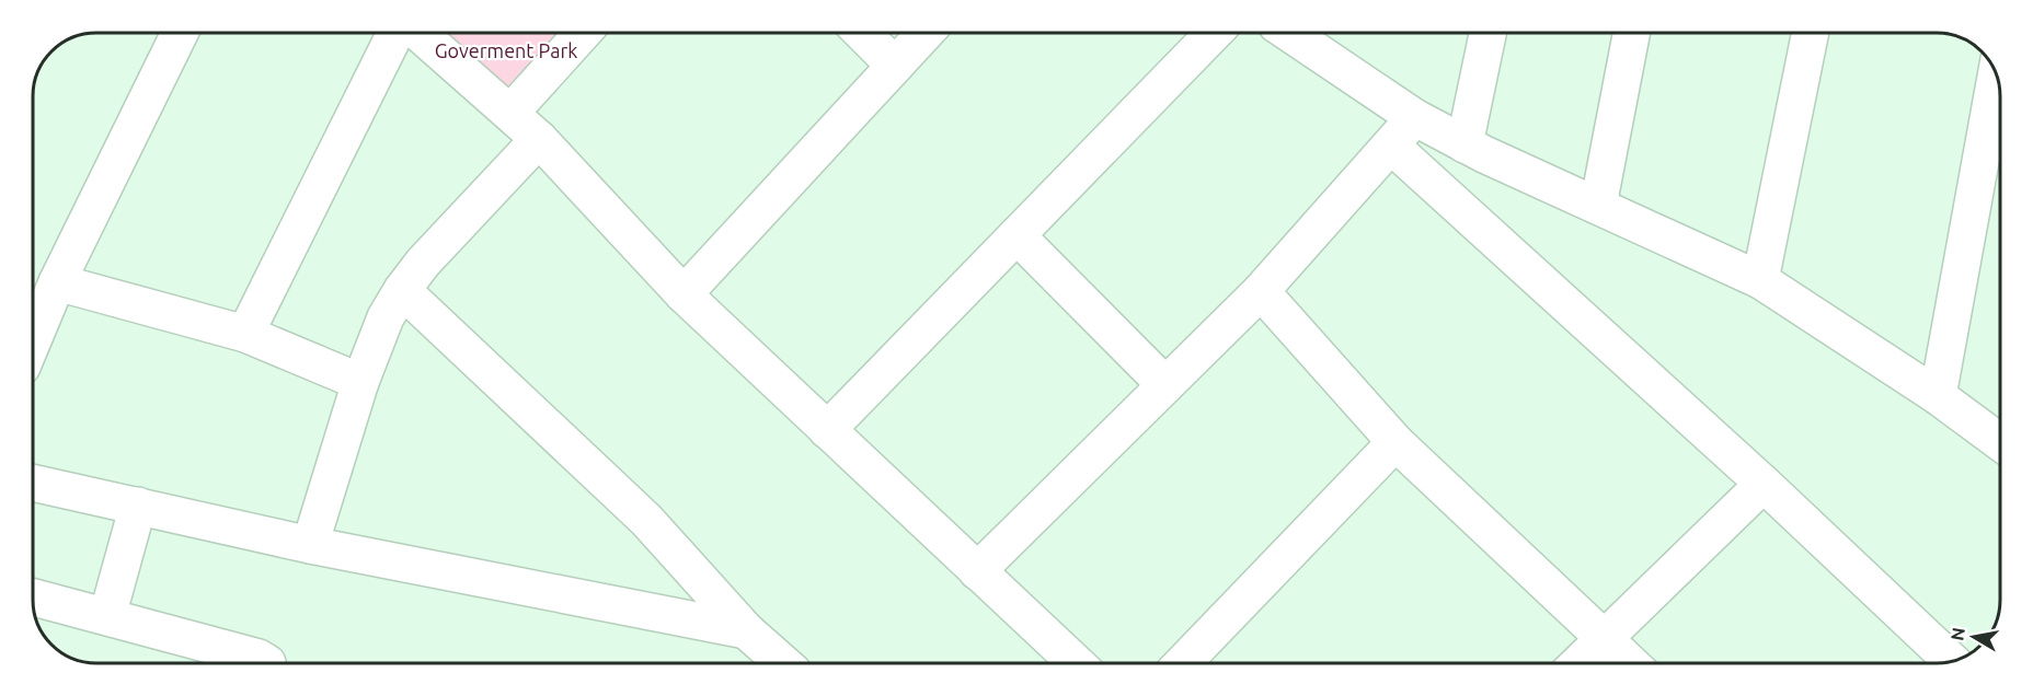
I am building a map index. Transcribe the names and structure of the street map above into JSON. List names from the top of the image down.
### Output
{
  "parks": ["Goverment Park"],
  "north": "left"
}
